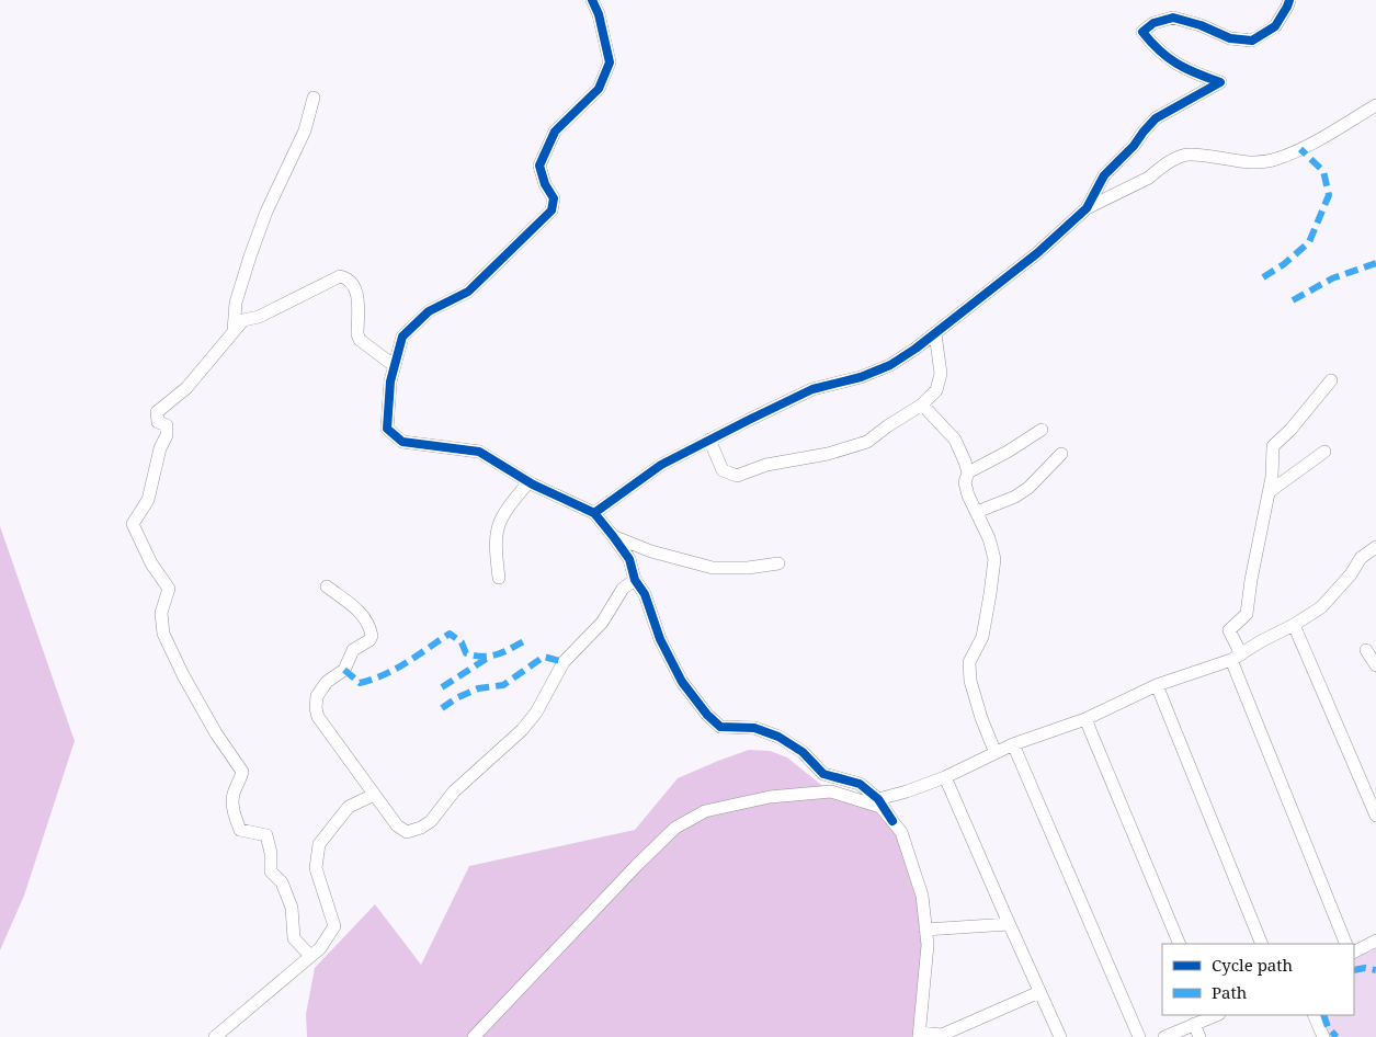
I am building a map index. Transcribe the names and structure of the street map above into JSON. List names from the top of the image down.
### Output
{
  "legend": ["Cycle path", "Path"]
}
